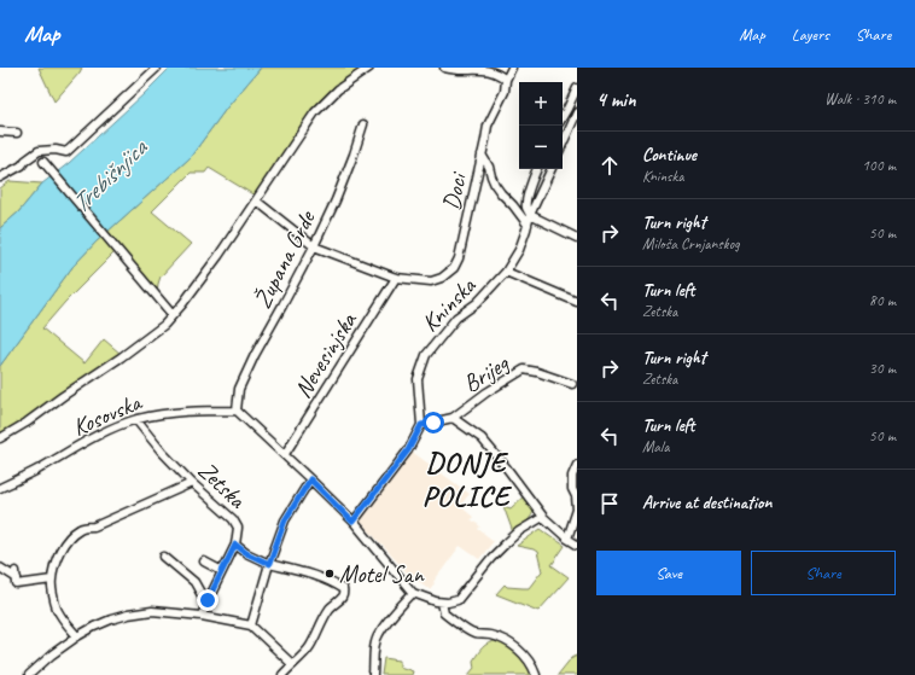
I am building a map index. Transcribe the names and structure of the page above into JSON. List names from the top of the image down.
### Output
{
  "streets": {
    "street": [
      "Doci",
      "Župana Grde",
      "Kninska",
      "Nevesinjska",
      "Brijeg",
      "Kosovska",
      "Zetska"
    ]
  },
  "crossings": [
    ["Doci", "Župana Grde"],
    ["Doci", "Nevesinjska"],
    ["Župana Grde", "Kosovska"],
    ["Kninska", "Brijeg"],
    ["Kosovska", "Zetska"]
  ],
  "districts": ["DONJE POLICE"],
  "water": ["Trebišnjica"],
  "places": ["Motel San"],
  "page": {
    "header": "Map",
    "nav": ["Map", "Layers", "Share"],
    "heading": ["4 min", "Walk · 310 m"],
    "map_buttons": ["+", "−"],
    "list": [
      ["Continue", "Kninska", "100 m"],
      ["Turn right", "Miloša Crnjanskog", "50 m"],
      ["Turn left", "Zetska", "80 m"],
      ["Turn right", "Zetska", "30 m"],
      ["Turn left", "Mala", "50 m"],
      "Arrive at destination"
    ],
    "buttons": ["Save", "Share"]
  }
}
